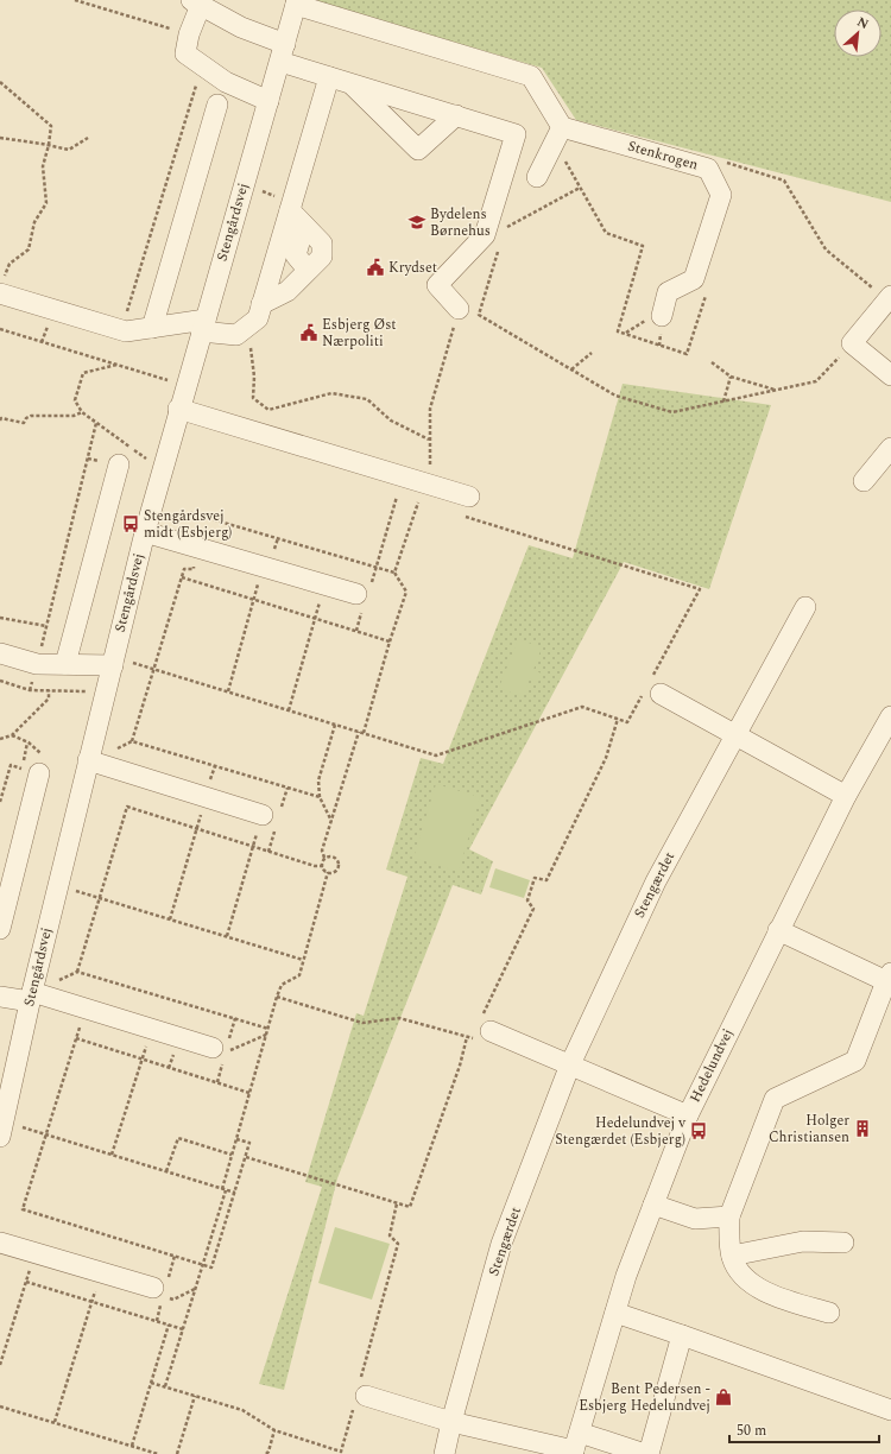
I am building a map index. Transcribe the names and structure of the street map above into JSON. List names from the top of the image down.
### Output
{
  "streets": {
    "street": [
      "Stenkrogen",
      "Stengårdsvej",
      "Stengærdet",
      "Hedelundvej"
    ]
  },
  "places": {
    "school or university": ["Bydelens Børnehus"],
    "public building": ["Krydset", "Esbjerg Øst Nærpoliti"],
    "bus stop": ["Stengårdsvej midt (Esbjerg)", "Hedelundvej v Stengærdet (Esbjerg)"],
    "building": ["Holger Christiansen"],
    "shop": ["Bent Pedersen - Esbjerg Hedelundvej"]
  },
  "scale_bar": "50 m",
  "north": "top right"
}
